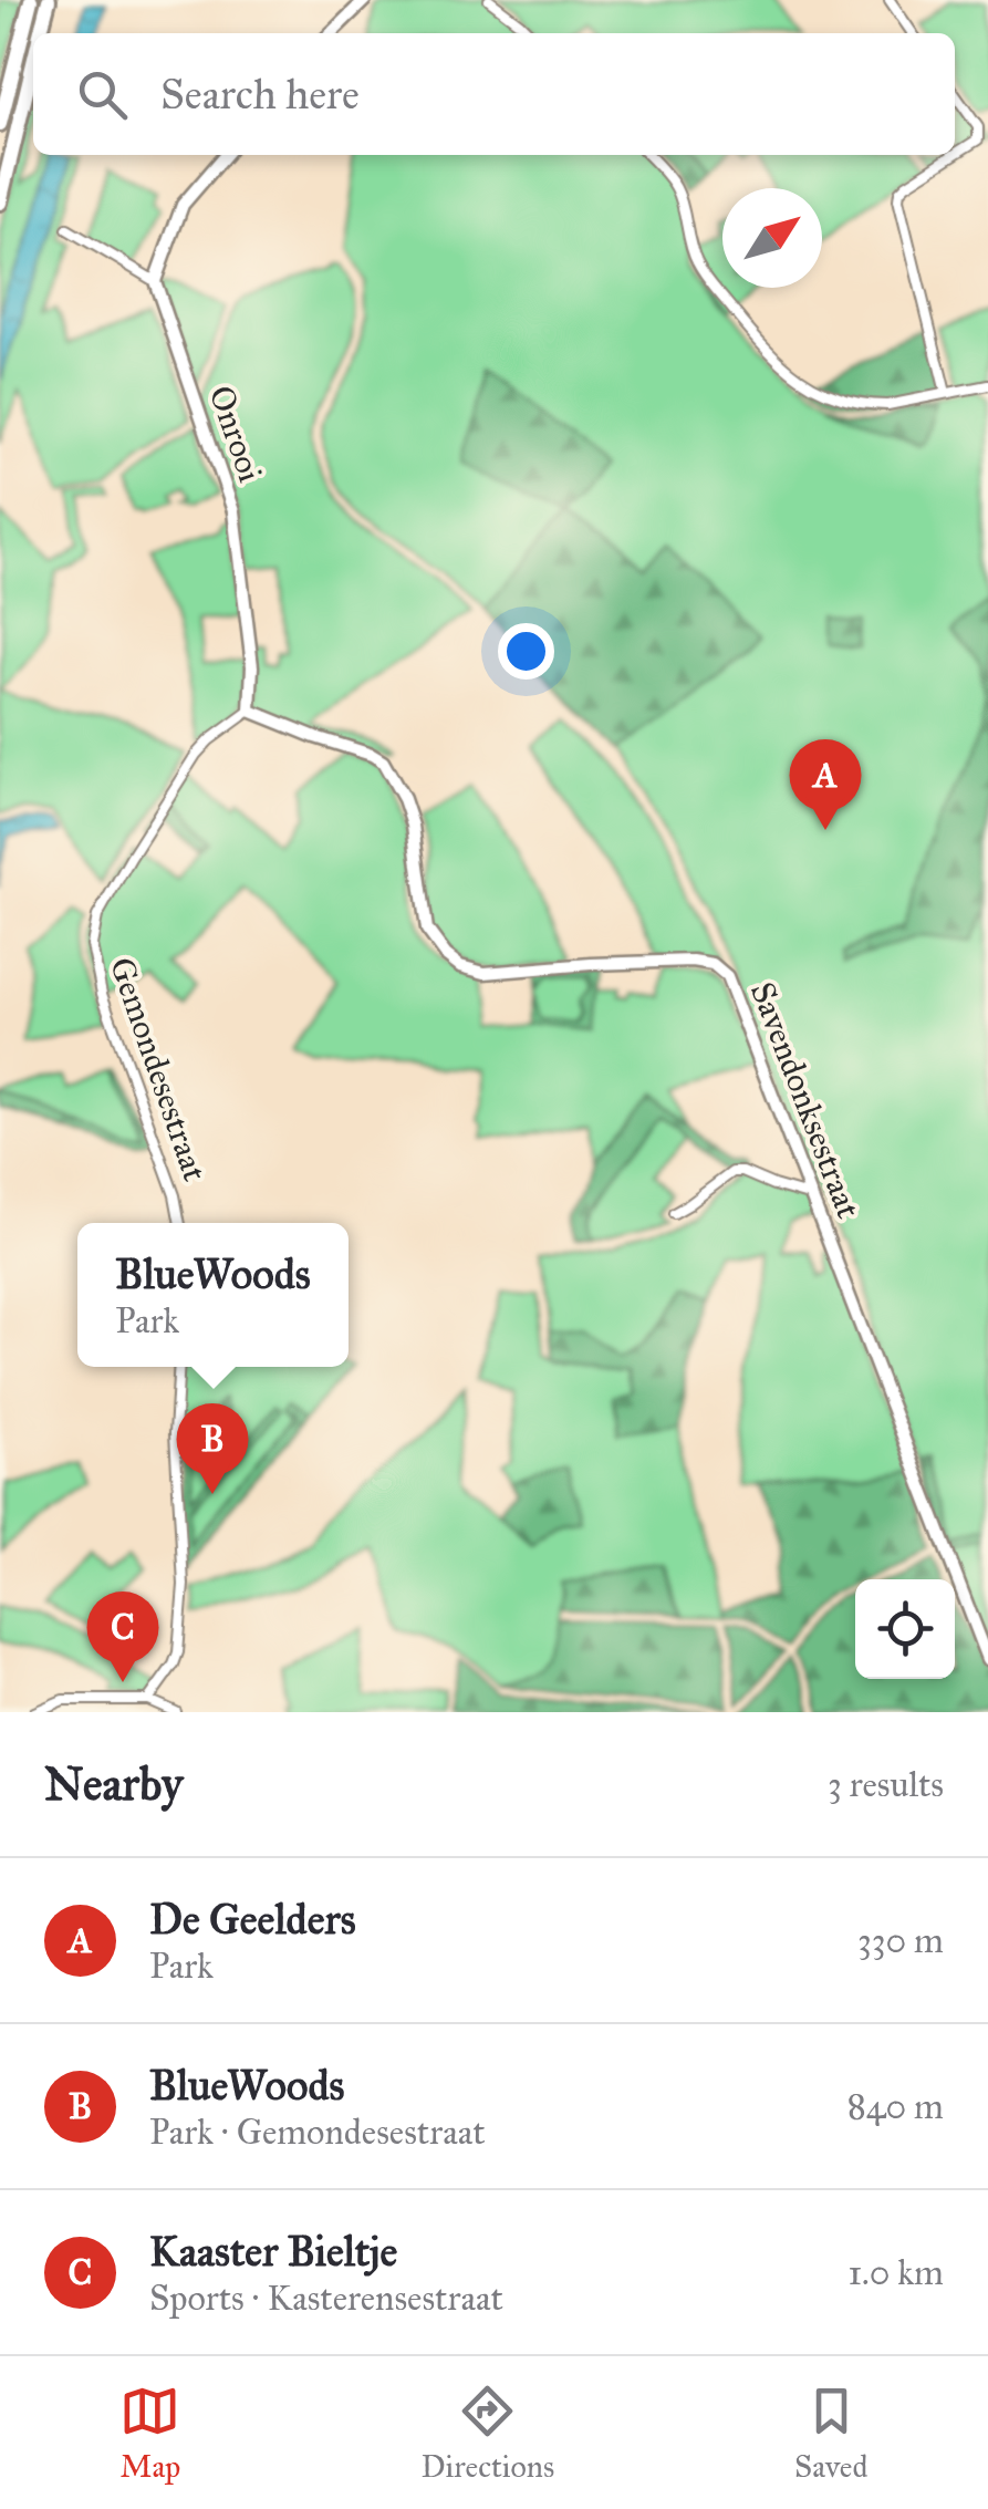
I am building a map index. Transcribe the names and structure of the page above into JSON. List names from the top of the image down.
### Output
{
  "streets": {
    "street": ["Onrooi", "Gemondesestraat", "Savendonksestraat"]
  },
  "crossings": [
    ["Onrooi", "Gemondesestraat"],
    ["Onrooi", "Savendonksestraat"],
    ["Gemondesestraat", "Savendonksestraat"]
  ],
  "north": "top right",
  "page": {
    "search": "Search here",
    "pins": ["A", "B", "C"],
    "popup": ["BlueWoods", "Park"],
    "heading": ["Nearby", "3 results"],
    "list": [
      {
        "mark": "A",
        "name": "De Geelders",
        "note": "Park",
        "value": "330 m"
      },
      {
        "mark": "B",
        "name": "BlueWoods",
        "note": "Park · Gemondesestraat",
        "value": "840 m"
      },
      {
        "mark": "C",
        "name": "Kaaster Bieltje",
        "note": "Sports · Kasterensestraat",
        "value": "1.0 km"
      }
    ],
    "nav": ["Map", "Directions", "Saved"]
  }
}
